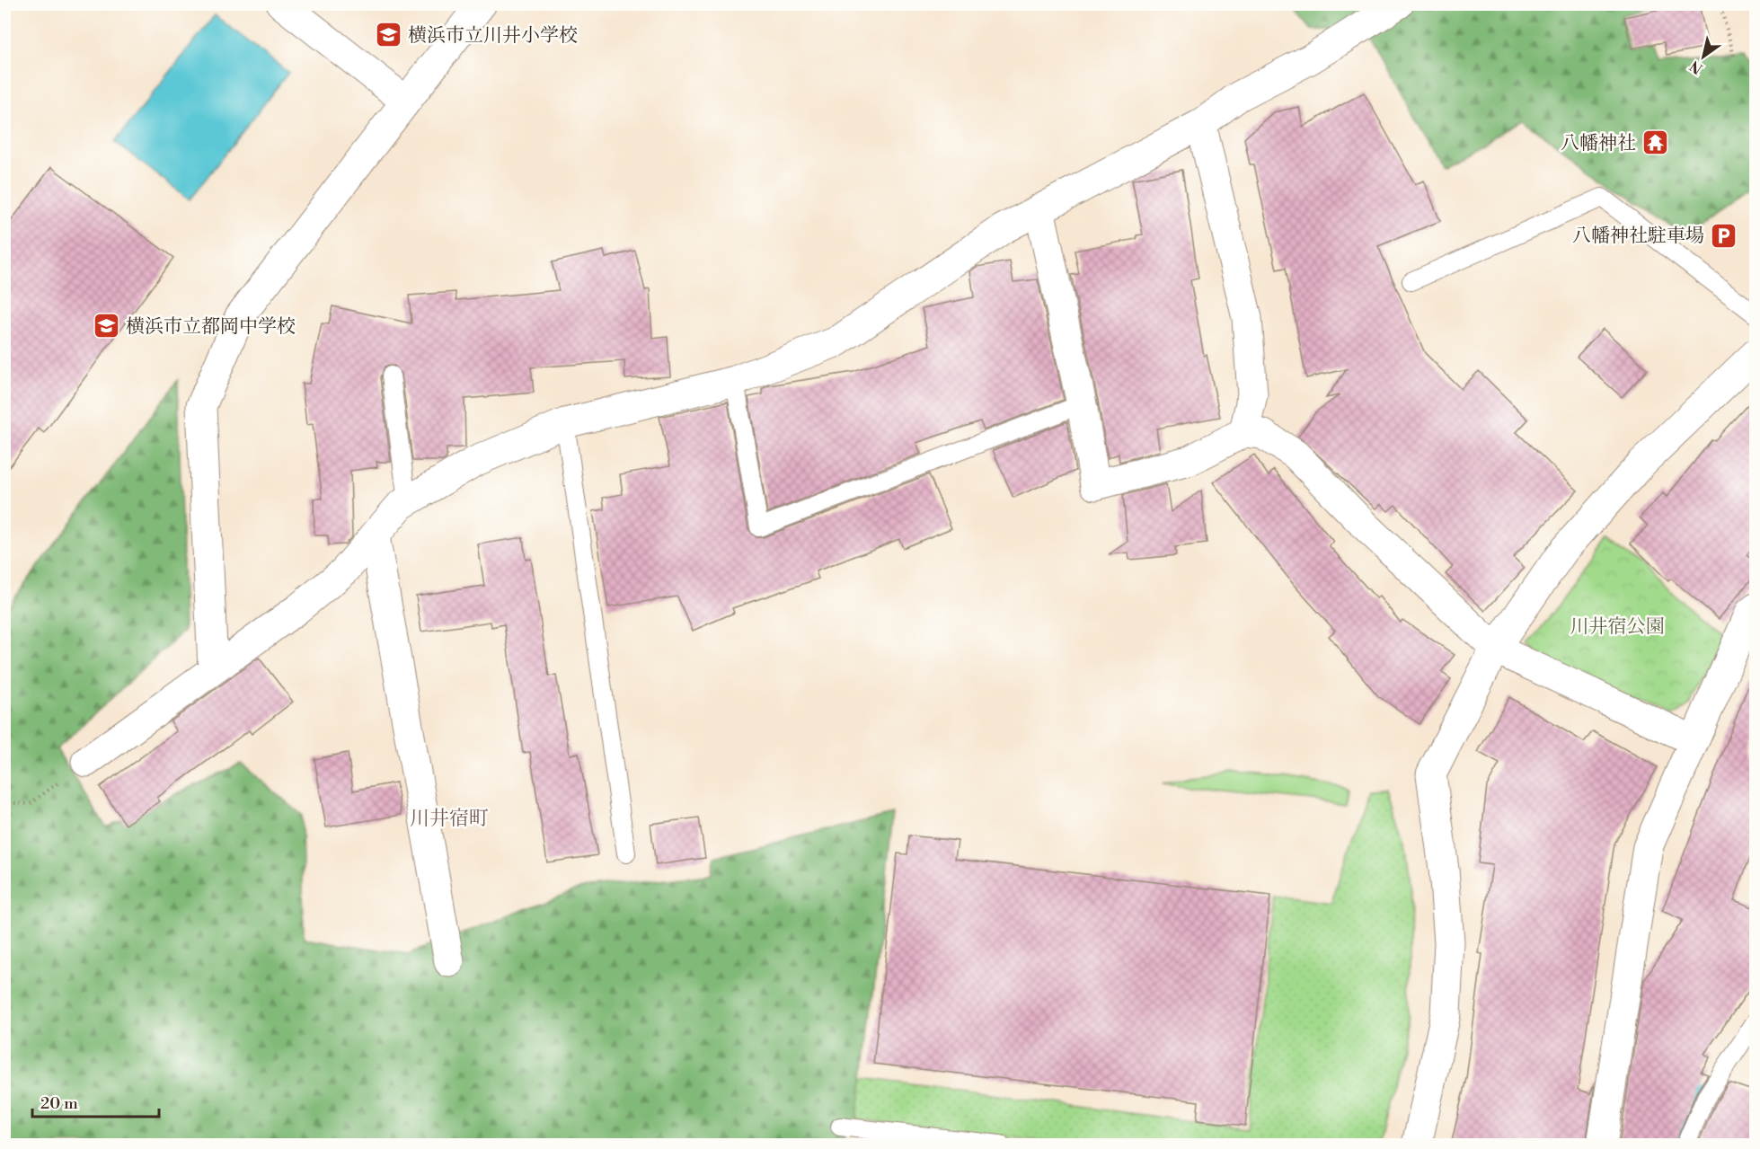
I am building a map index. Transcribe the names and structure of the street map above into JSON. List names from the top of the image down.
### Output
{
  "districts": ["川井宿町"],
  "parks": ["川井宿公園"],
  "places": {
    "school or university": ["横浜市立川井小学校", "横浜市立都岡中学校"],
    "temple": ["八幡神社"],
    "parking": ["八幡神社駐車場"]
  },
  "scale_bar": "20 m",
  "north": "bottom left"
}
